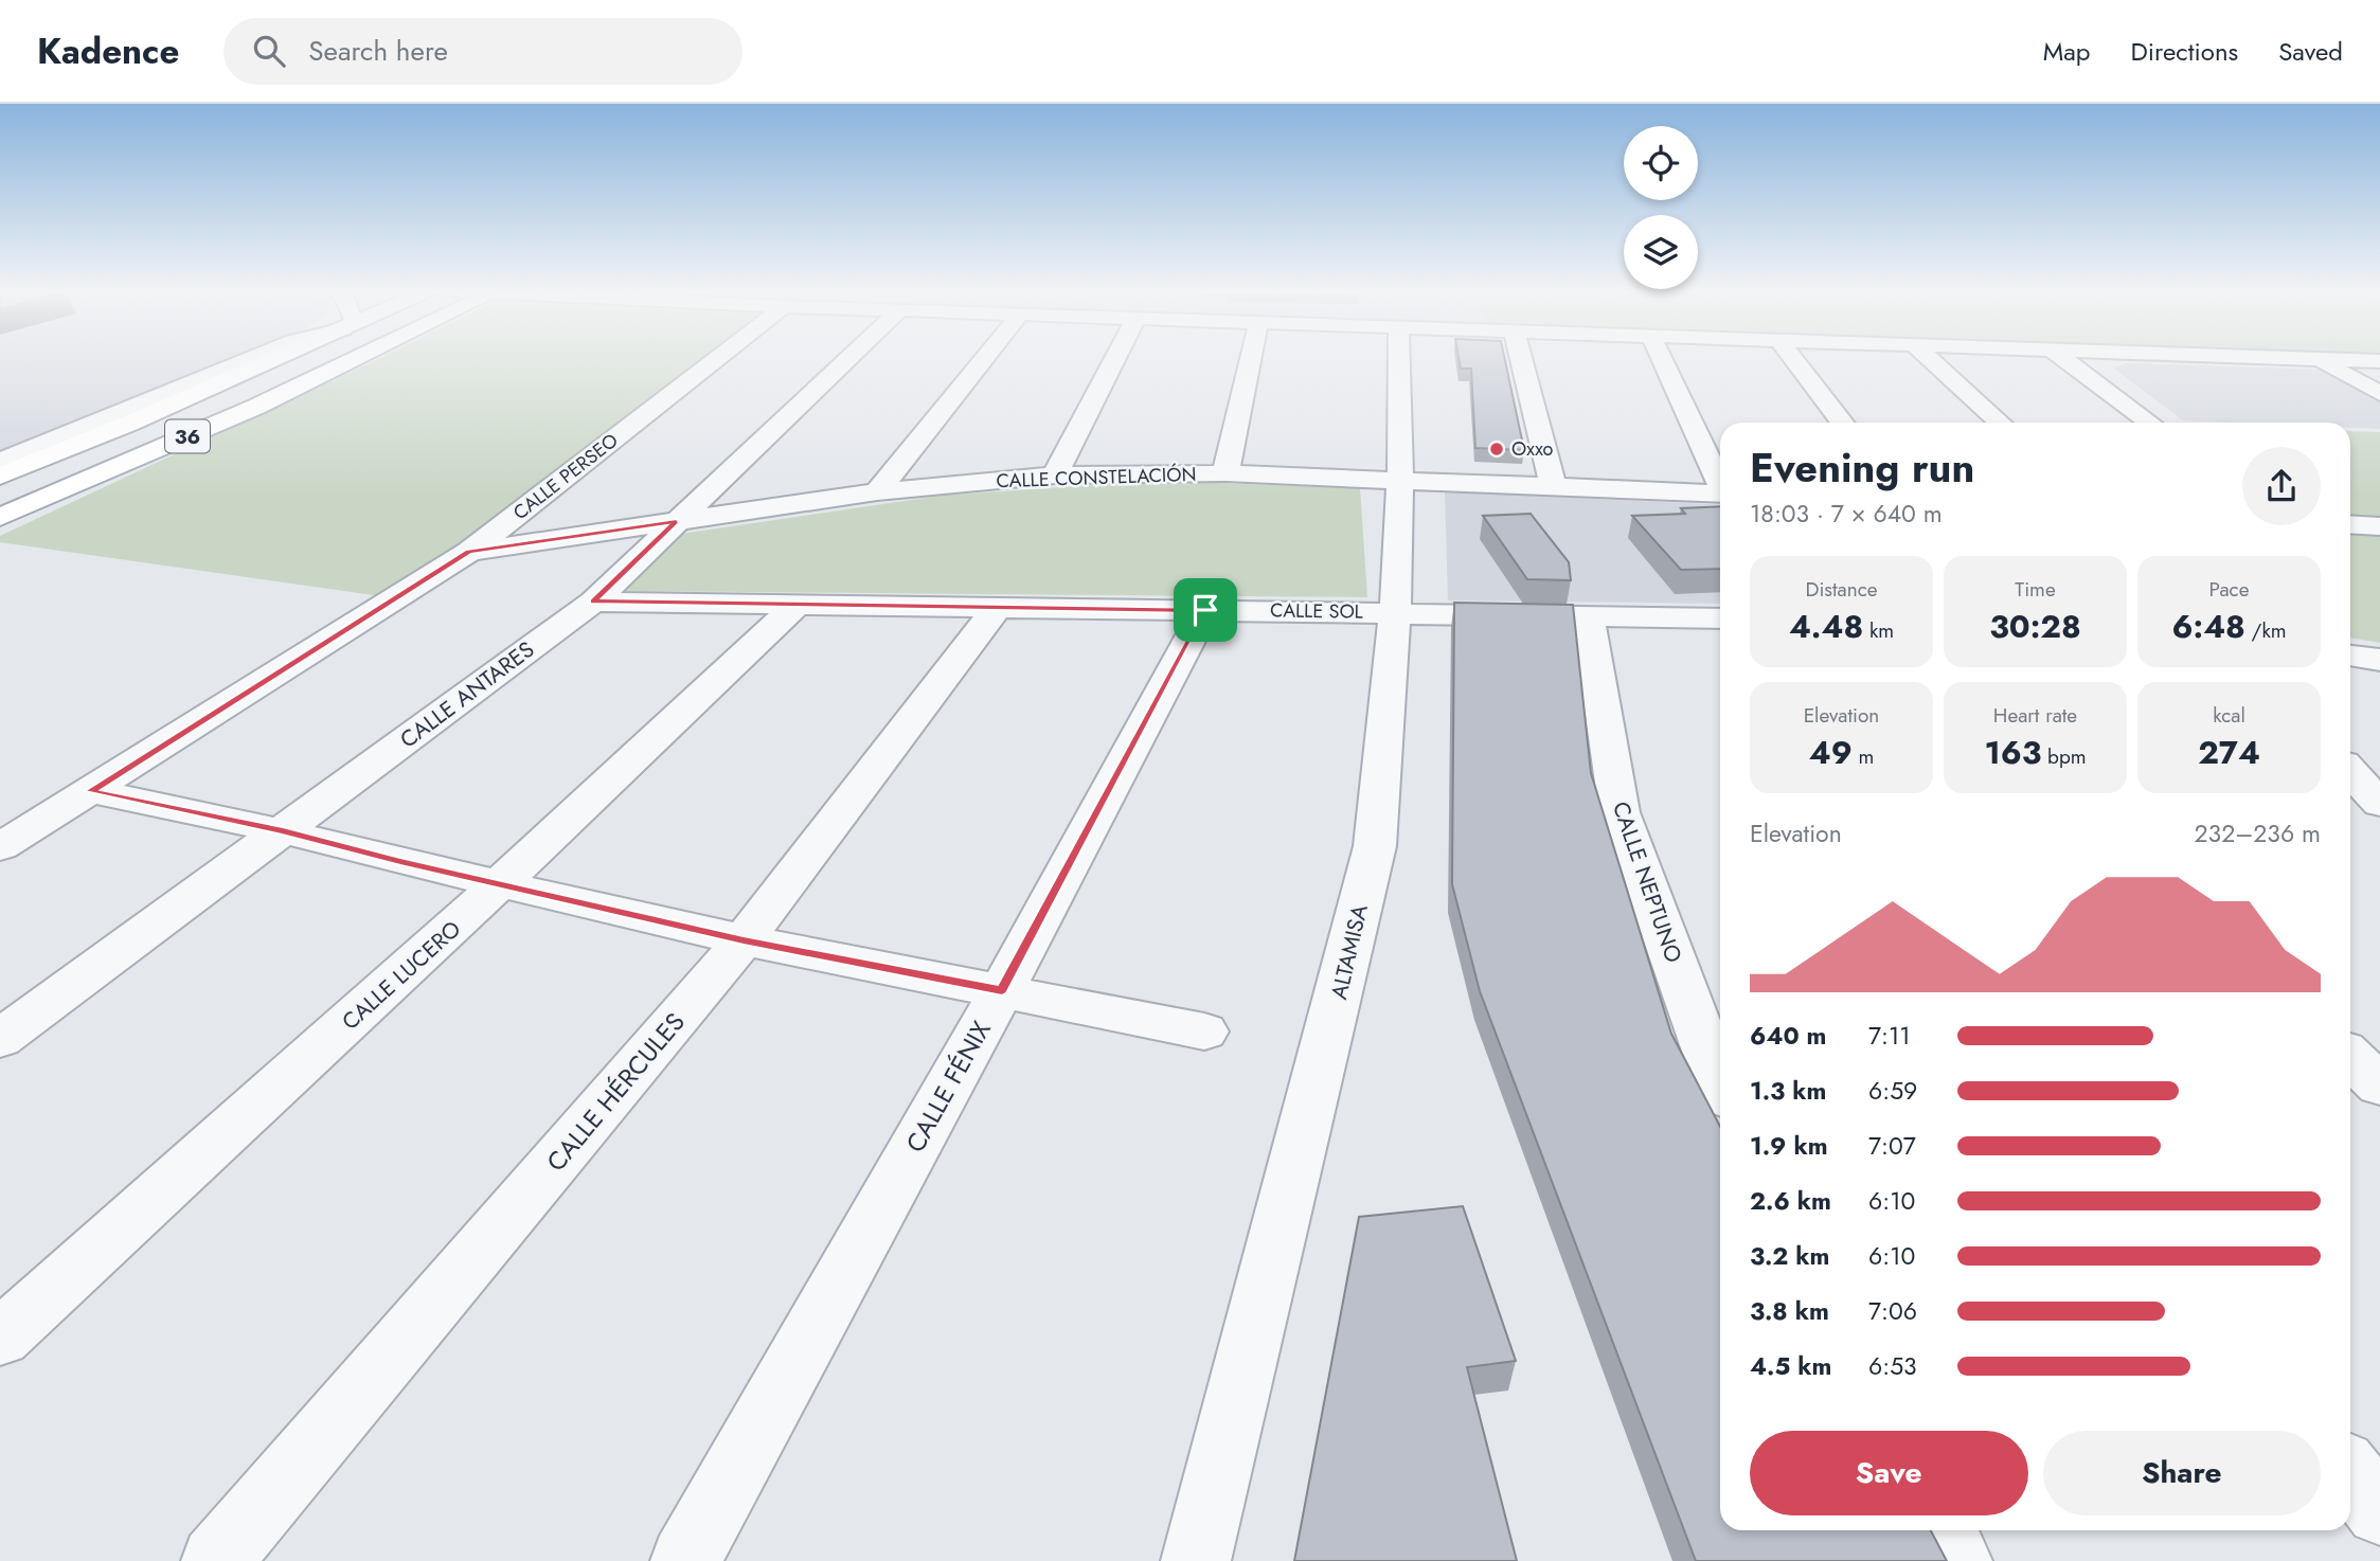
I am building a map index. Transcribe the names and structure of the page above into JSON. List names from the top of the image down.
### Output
{
  "streets": {
    "main road": ["36"],
    "street": [
      "CALLE PERSEO",
      "CALLE CONSTELACIÓN",
      "CALLE SOL",
      "CALLE ANTARES",
      "CALLE NEPTUNO",
      "ALTAMISA",
      "CALLE LUCERO",
      "CALLE FÉNIX",
      "CALLE HÉRCULES"
    ]
  },
  "crossings": [
    ["CALLE PERSEO", "CALLE CONSTELACIÓN"],
    ["CALLE CONSTELACIÓN", "CALLE ANTARES"],
    ["CALLE CONSTELACIÓN", "ALTAMISA"],
    ["CALLE SOL", "CALLE ANTARES"],
    ["CALLE SOL", "CALLE NEPTUNO"],
    ["CALLE SOL", "ALTAMISA"],
    ["CALLE SOL", "CALLE LUCERO"],
    ["CALLE SOL", "CALLE FÉNIX"],
    ["CALLE SOL", "CALLE HÉRCULES"]
  ],
  "places": ["Oxxo"],
  "page": {
    "header": "Kadence",
    "search": "Search here",
    "nav": ["Map", "Directions", "Saved"],
    "heading": ["Evening run", "18:03 · 7 × 640 m"],
    "stats": [
      ["Distance", "4.48 km"],
      ["Time", "30:28"],
      ["Pace", "6:48 /km"],
      ["Elevation", "49 m"],
      ["Heart rate", "163 bpm"],
      ["kcal", "274"]
    ],
    "chart": ["Elevation", "232–236 m"],
    "list": [
      {
        "name": "640 m",
        "note": "7:11"
      },
      {
        "name": "1.3 km",
        "note": "6:59"
      },
      {
        "name": "1.9 km",
        "note": "7:07"
      },
      {
        "name": "2.6 km",
        "note": "6:10"
      },
      {
        "name": "3.2 km",
        "note": "6:10"
      },
      {
        "name": "3.8 km",
        "note": "7:06"
      },
      {
        "name": "4.5 km",
        "note": "6:53"
      }
    ],
    "buttons": ["Save", "Share"]
  }
}
